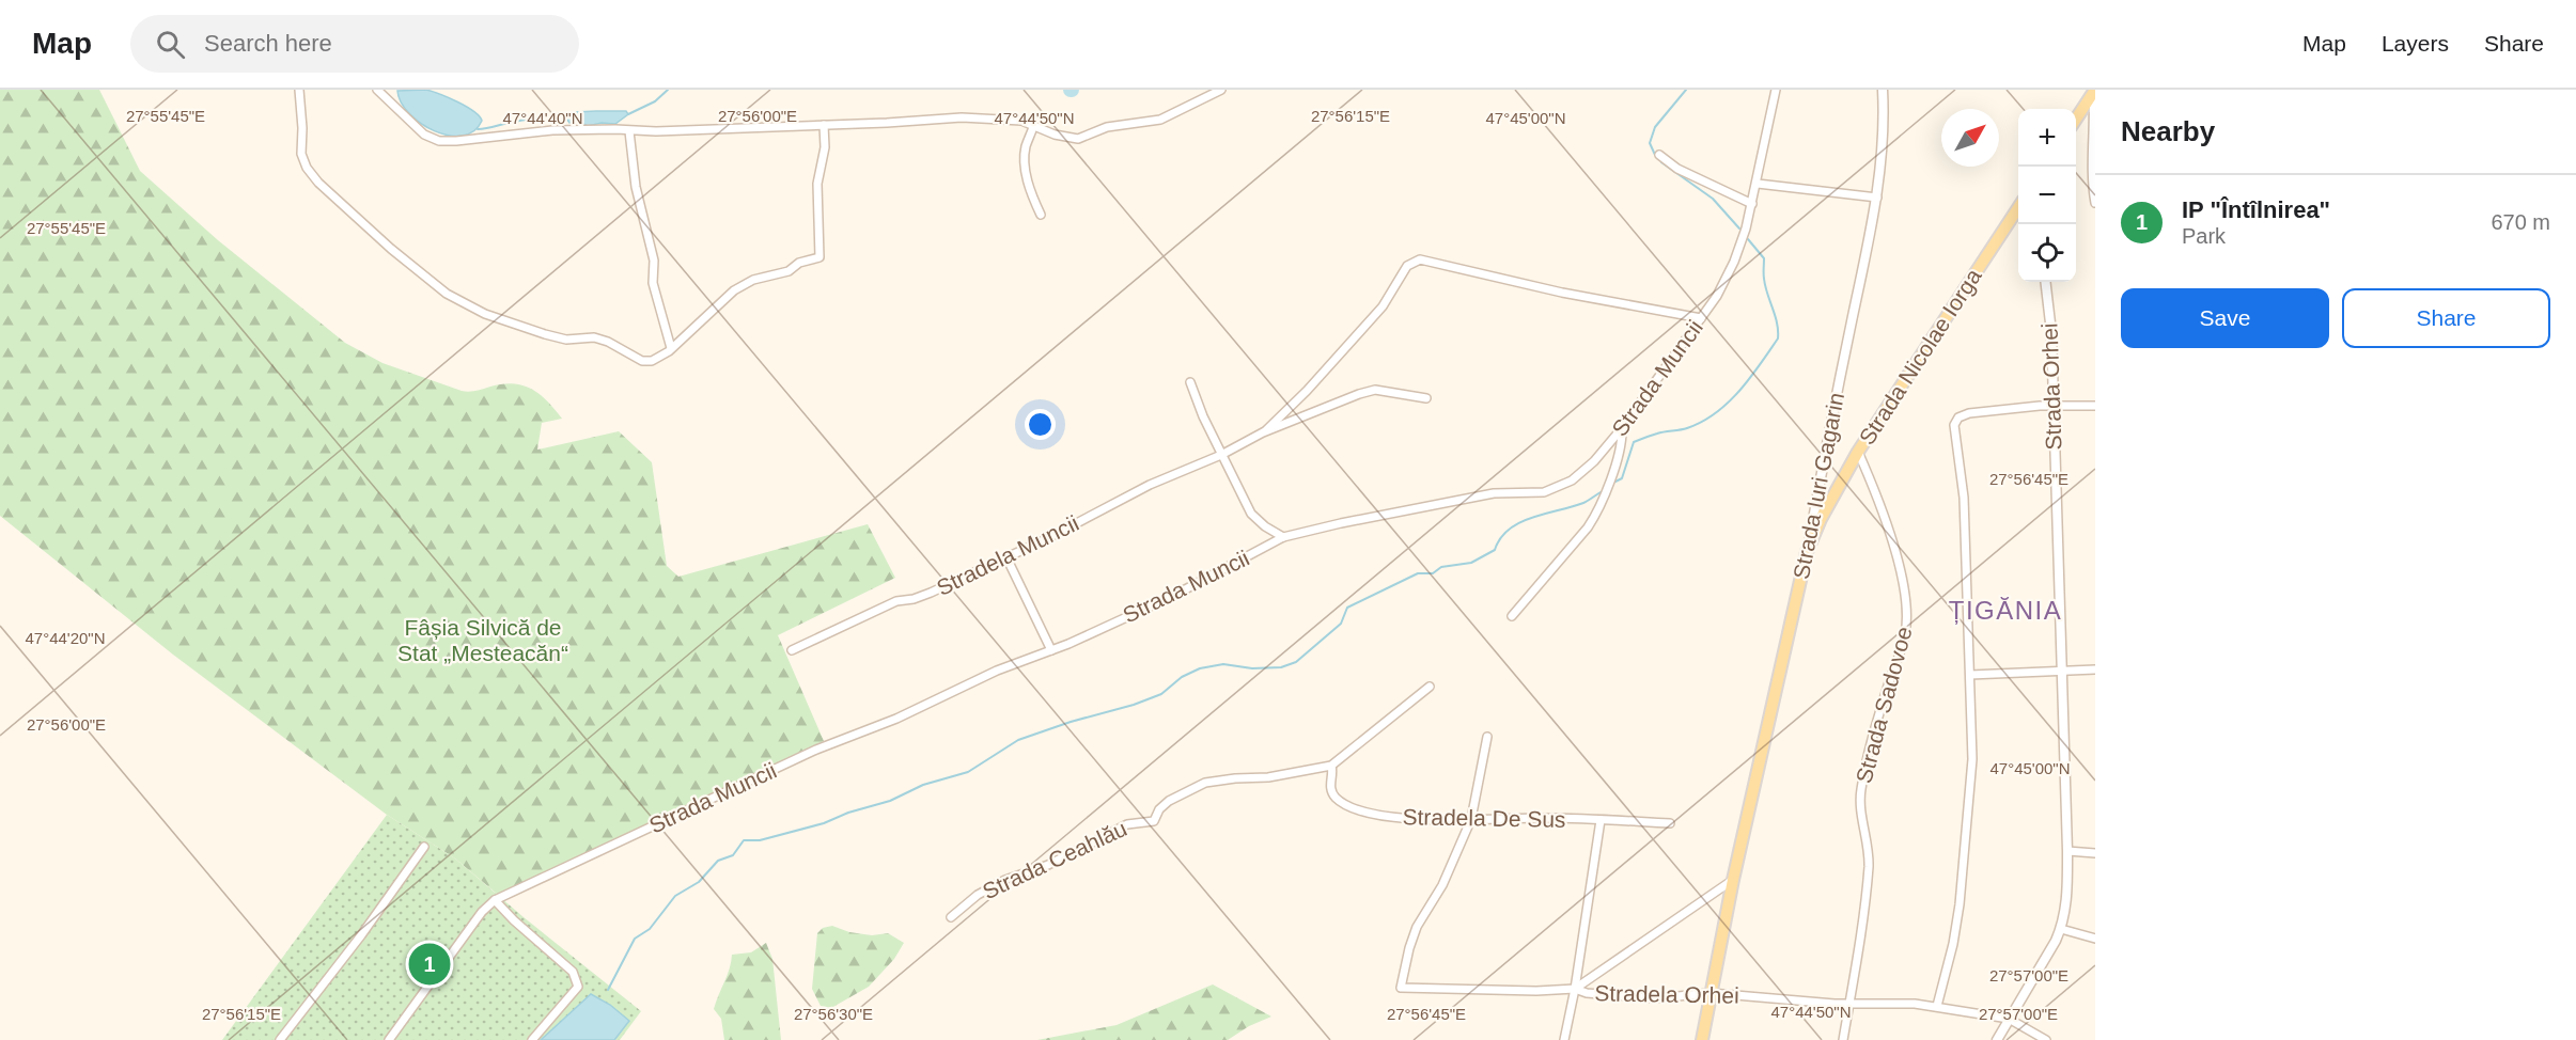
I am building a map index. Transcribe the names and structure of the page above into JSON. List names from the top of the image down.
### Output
{
  "streets": {
    "main road": ["Strada Nicolae Iorga", "Strada Iuri Gagarin"],
    "street": [
      "Strada Muncii",
      "Strada Orhei",
      "Stradela Muncii",
      "Strada Sadovoe",
      "Stradela De Sus",
      "Strada Ceahlău",
      "Stradela Orhei"
    ]
  },
  "crossings": [
    ["Strada Nicolae Iorga", "Strada Iuri Gagarin"],
    ["Strada Nicolae Iorga", "Strada Sadovoe"],
    ["Strada Orhei", "Stradela Orhei"],
    ["Strada Iuri Gagarin", "Stradela Orhei"],
    ["Strada Sadovoe", "Stradela Orhei"],
    ["Stradela De Sus", "Strada Ceahlău"],
    ["Stradela De Sus", "Stradela Orhei"]
  ],
  "districts": ["ȚIGĂNIA"],
  "parks": ["Fâșia Silvică de Stat „Mesteacăn“"],
  "north": "top right",
  "page": {
    "header": "Map",
    "search": "Search here",
    "nav": ["Map", "Layers", "Share"],
    "heading": "Nearby",
    "map_buttons": ["+", "−"],
    "list": [
      {
        "mark": "1",
        "name": "IP \"Întîlnirea\"",
        "note": "Park",
        "value": "670 m"
      }
    ],
    "buttons": ["Save", "Share"],
    "pins": "1"
  },
  "coordinates": [
    "27°55'45\"E",
    "27°56'00\"E",
    "27°56'15\"E",
    "47°44'40\"N",
    "47°44'50\"N",
    "47°45'00\"N",
    "27°56'45\"E",
    "47°44'20\"N",
    "27°57'00\"E",
    "27°56'30\"E"
  ]
}
